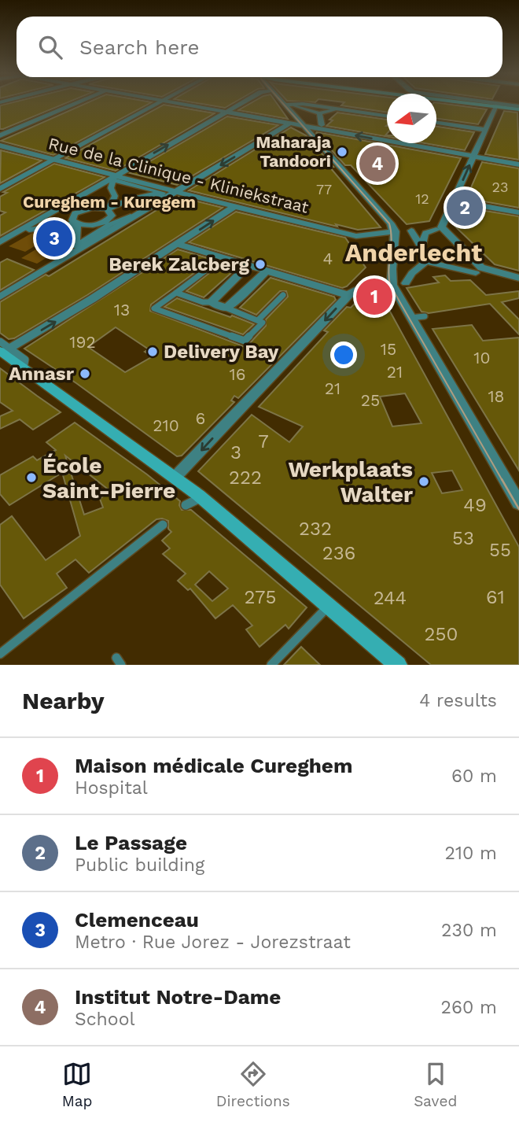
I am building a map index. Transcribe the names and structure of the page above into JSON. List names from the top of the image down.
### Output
{
  "streets": {
    "street": ["Rue de la Clinique - Kliniekstraat"]
  },
  "districts": ["Cureghem - Kuregem", "Anderlecht"],
  "places": [
    "Maharaja Tandoori",
    "Berek Zalcberg",
    "Delivery Bay",
    "Annasr",
    "École Saint-Pierre",
    "Werkplaats Walter"
  ],
  "house_numbers": [
    "23",
    "77",
    "12",
    "4",
    "13",
    "192",
    "15",
    "10",
    "21",
    "16",
    "21",
    "18",
    "25",
    "6",
    "210",
    "7",
    "3",
    "222",
    "49",
    "232",
    "53",
    "55",
    "236",
    "275",
    "61",
    "244",
    "250"
  ],
  "north": "left",
  "page": {
    "search": "Search here",
    "pins": [
      "4",
      "2",
      "3",
      "1"
    ],
    "heading": ["Nearby", "4 results"],
    "list": [
      {
        "mark": "1",
        "name": "Maison médicale Cureghem",
        "note": "Hospital",
        "value": "60 m"
      },
      {
        "mark": "2",
        "name": "Le Passage",
        "note": "Public building",
        "value": "210 m"
      },
      {
        "mark": "3",
        "name": "Clemenceau",
        "note": "Metro · Rue Jorez - Jorezstraat",
        "value": "230 m"
      },
      {
        "mark": "4",
        "name": "Institut Notre-Dame",
        "note": "School",
        "value": "260 m"
      }
    ],
    "nav": ["Map", "Directions", "Saved"]
  }
}
